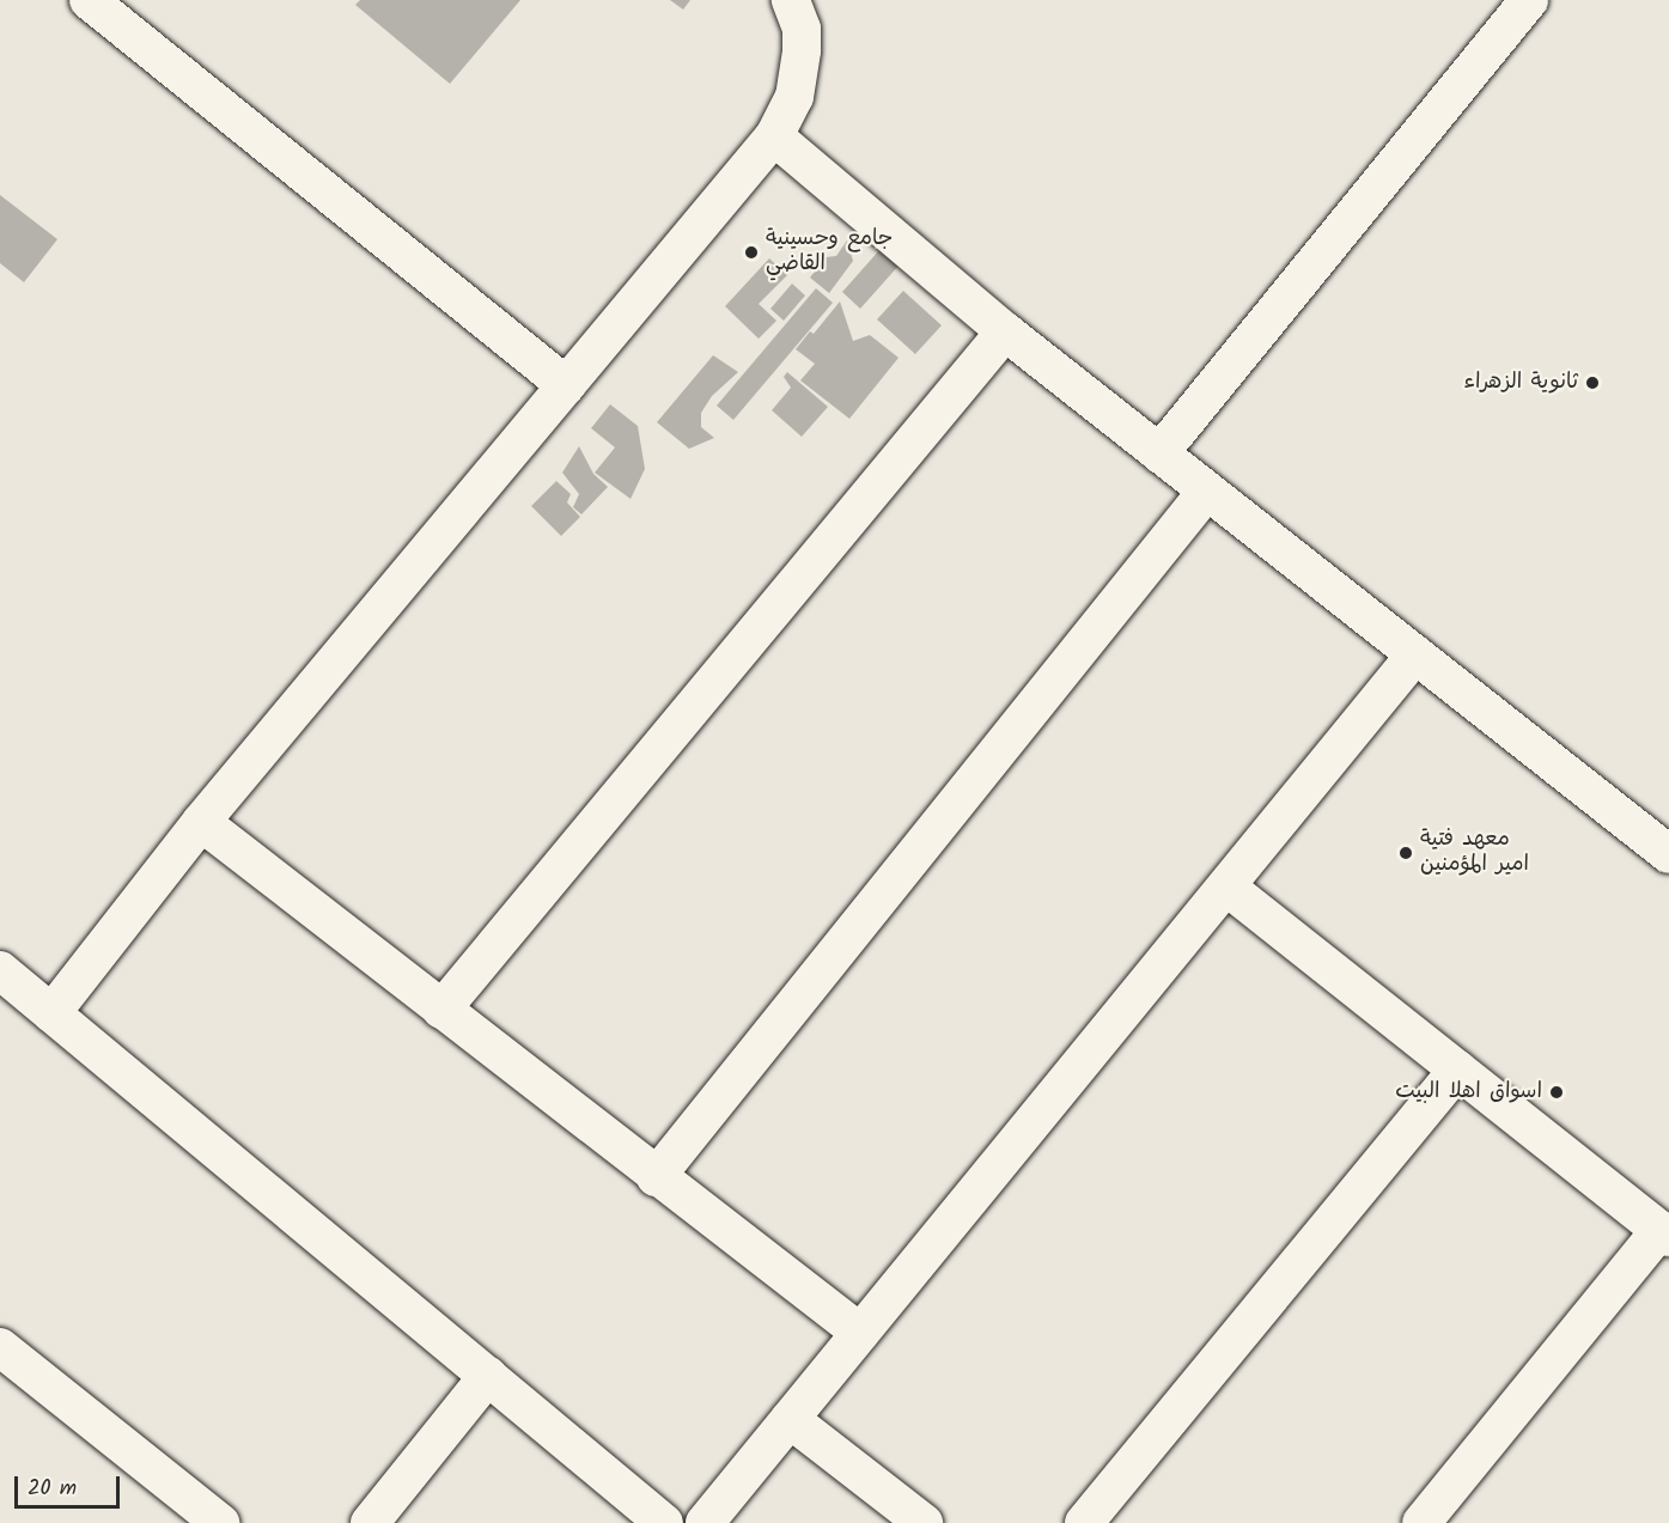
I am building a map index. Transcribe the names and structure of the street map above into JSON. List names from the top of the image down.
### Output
{
  "places": [
    "جامع وحسينية القاضي",
    "ثانوية الزهراء",
    "معهد فتية امير المؤمنين",
    "اسواق اهلا البيت"
  ],
  "scale_bar": "20 m"
}
